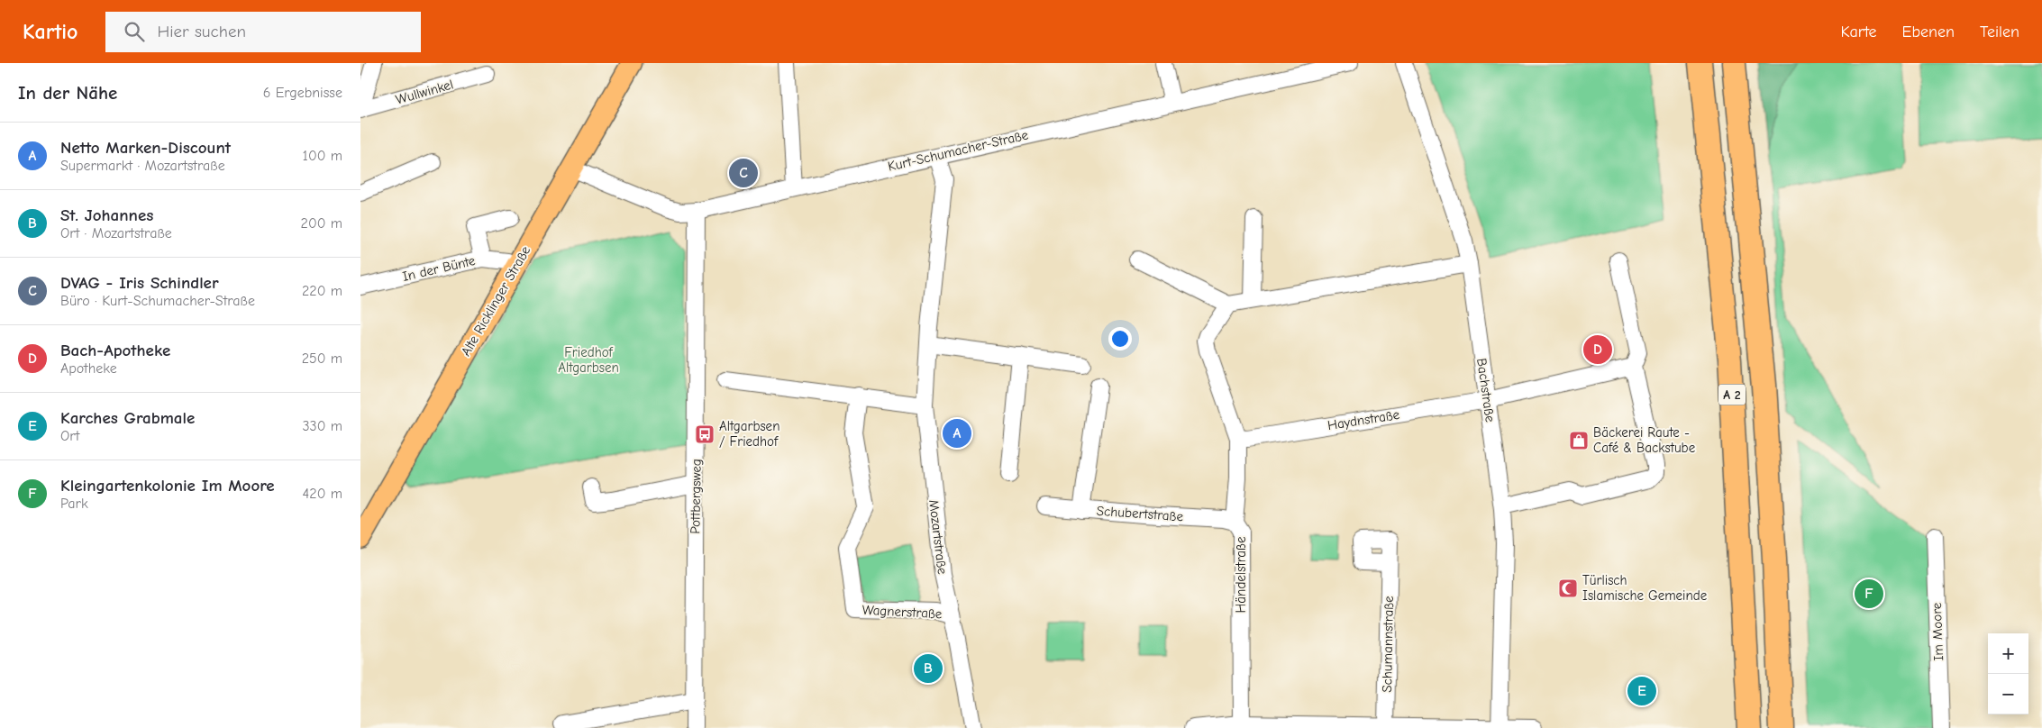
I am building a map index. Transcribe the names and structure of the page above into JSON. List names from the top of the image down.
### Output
{
  "streets": {
    "highway": ["A 2"],
    "main road": ["Alte Ricklinger Straße"],
    "street": [
      "Wullwinkel",
      "Kurt-Schumacher-Straße",
      "In der Bünte",
      "Bachstraße",
      "Haydnstraße",
      "Pottbergsweg",
      "Schubertstraße",
      "Mozartstraße",
      "Händelstraße",
      "Wagnerstraße",
      "Im Moore",
      "Schumannstraße"
    ]
  },
  "crossings": [
    ["Kurt-Schumacher-Straße", "Alte Ricklinger Straße"],
    ["Kurt-Schumacher-Straße", "Pottbergsweg"],
    ["Kurt-Schumacher-Straße", "Mozartstraße"],
    ["In der Bünte", "Alte Ricklinger Straße"],
    ["Bachstraße", "Haydnstraße"],
    ["Haydnstraße", "Händelstraße"],
    ["Schubertstraße", "Händelstraße"],
    ["Mozartstraße", "Wagnerstraße"]
  ],
  "parks": ["Friedhof Altgarbsen"],
  "places": {
    "bus stop": ["Altgarbsen / Friedhof"],
    "shop": ["Bäckerei Raute - Café & Backstube"],
    "mosque": ["Türlisch Islamische Gemeinde"]
  },
  "page": {
    "header": "Kartio",
    "search": "Hier suchen",
    "nav": ["Karte", "Ebenen", "Teilen"],
    "heading": ["In der Nähe", "6 Ergebnisse"],
    "list": [
      {
        "mark": "A",
        "name": "Netto Marken-Discount",
        "note": "Supermarkt · Mozartstraße",
        "value": "100 m"
      },
      {
        "mark": "B",
        "name": "St. Johannes",
        "note": "Ort · Mozartstraße",
        "value": "200 m"
      },
      {
        "mark": "C",
        "name": "DVAG - Iris Schindler",
        "note": "Büro · Kurt-Schumacher-Straße",
        "value": "220 m"
      },
      {
        "mark": "D",
        "name": "Bach-Apotheke",
        "note": "Apotheke",
        "value": "250 m"
      },
      {
        "mark": "E",
        "name": "Karches Grabmale",
        "note": "Ort",
        "value": "330 m"
      },
      {
        "mark": "F",
        "name": "Kleingartenkolonie Im Moore",
        "note": "Park",
        "value": "420 m"
      }
    ],
    "pins": [
      "C",
      "D",
      "A",
      "F",
      "B",
      "E"
    ],
    "map_buttons": ["+", "−"]
  }
}
